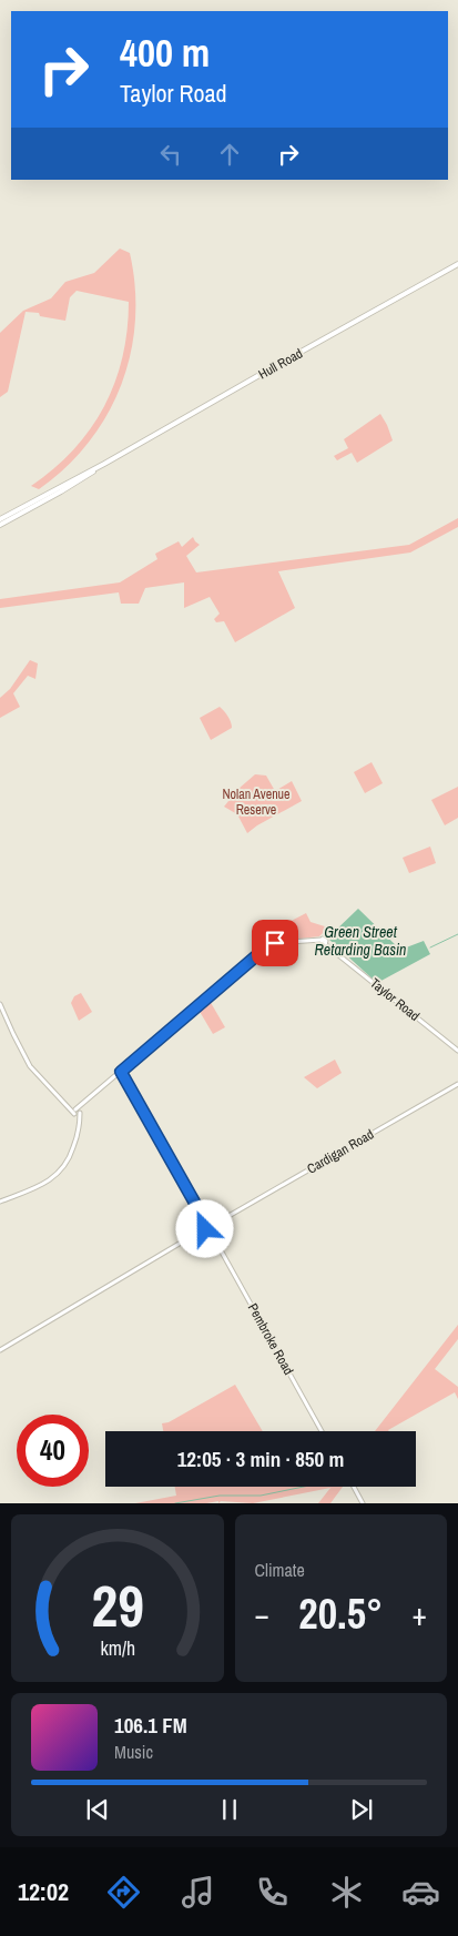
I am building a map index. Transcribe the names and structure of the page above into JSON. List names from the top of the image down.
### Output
{
  "streets": {
    "main road": ["Hull Road"],
    "street": ["Taylor Road", "Cardigan Road", "Pembroke Road"]
  },
  "crossings": [
    ["Taylor Road", "Pembroke Road"],
    ["Cardigan Road", "Pembroke Road"]
  ],
  "water": ["Green Street Retarding Basin"],
  "parks": ["Nolan Avenue Reserve"],
  "page": {
    "turn": ["400 m", "Taylor Road"],
    "limit": "40",
    "trip": "12:05 · 3 min · 850 m",
    "tile": "Climate",
    "heat": ["−", "20.5°", "+"],
    "song": ["106.1 FM", "Music"],
    "tabs": "12:02",
    "gauge": ["29", "km/h"]
  }
}
